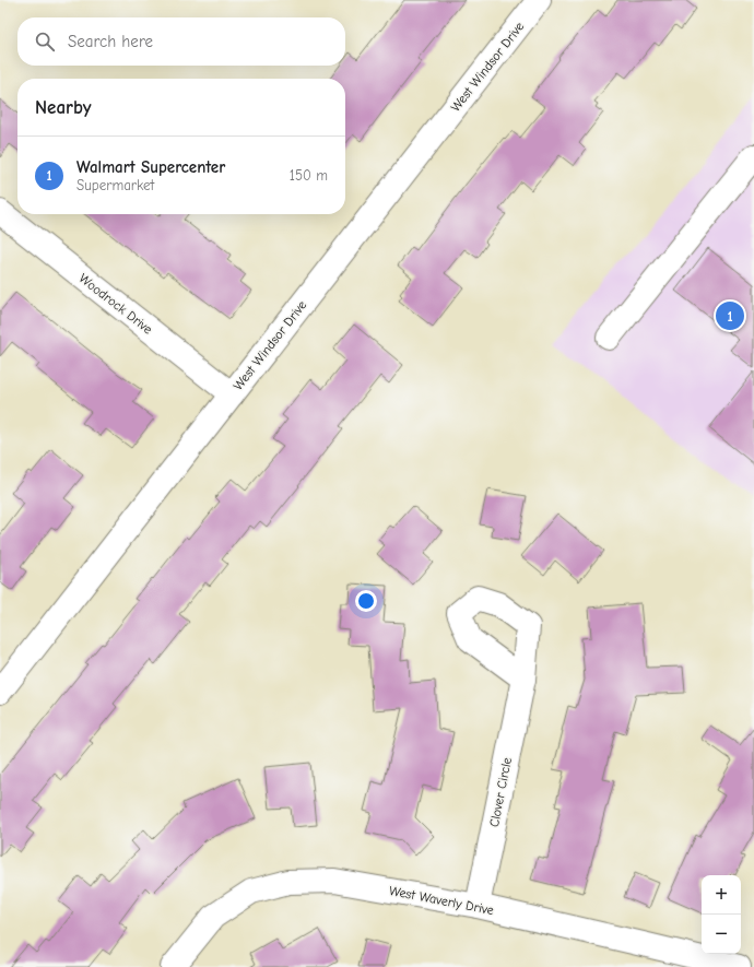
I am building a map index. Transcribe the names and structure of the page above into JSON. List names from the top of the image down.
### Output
{
  "streets": {
    "street": [
      "West Windsor Drive",
      "Woodrock Drive",
      "Clover Circle",
      "West Waverly Drive"
    ]
  },
  "crossings": [
    ["West Windsor Drive", "Woodrock Drive"],
    ["Clover Circle", "West Waverly Drive"]
  ],
  "page": {
    "search": "Search here",
    "heading": "Nearby",
    "list": [
      {
        "mark": "1",
        "name": "Walmart Supercenter",
        "note": "Supermarket",
        "value": "150 m"
      }
    ],
    "pins": "1",
    "map_buttons": ["+", "−"]
  }
}
